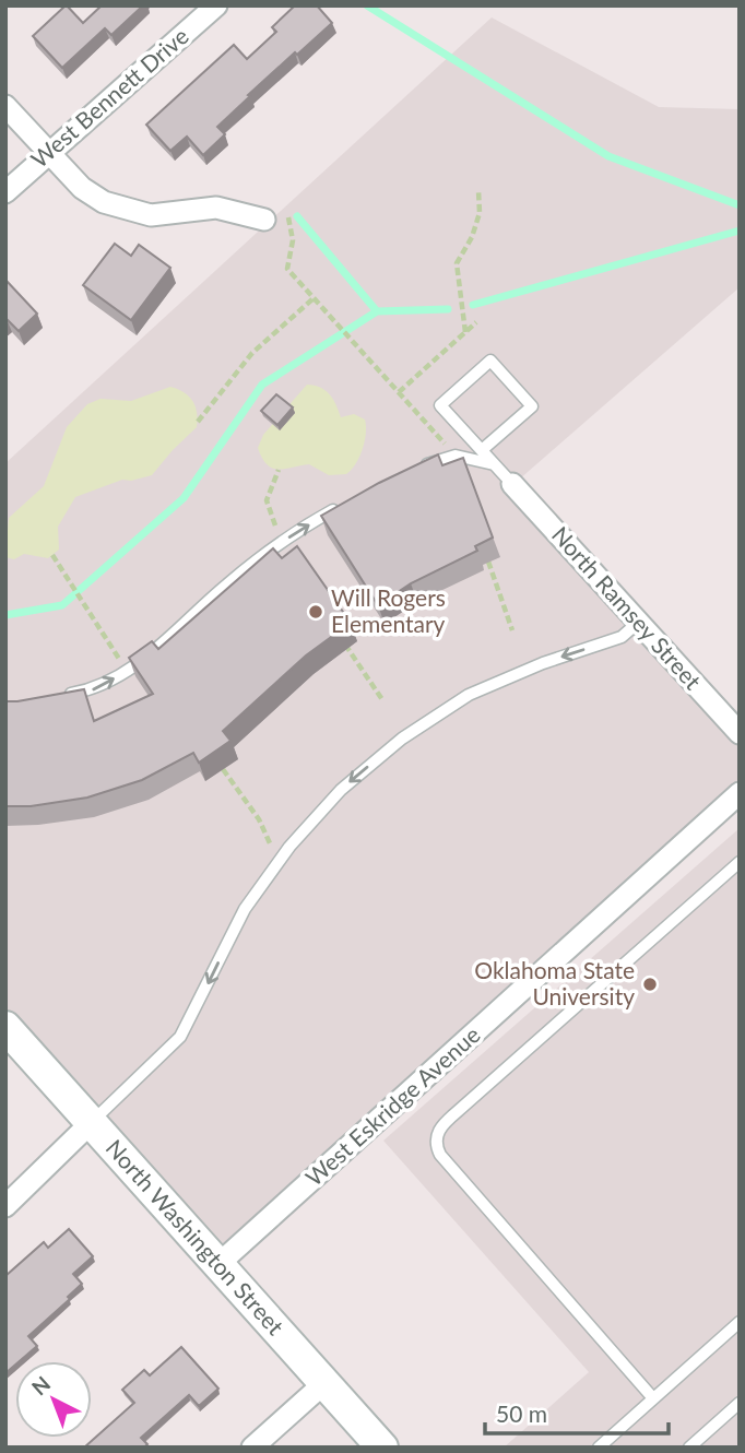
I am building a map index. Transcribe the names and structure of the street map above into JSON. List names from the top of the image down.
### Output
{
  "streets": {
    "main road": ["North Washington Street"],
    "street": ["West Bennett Drive", "North Ramsey Street", "West Eskridge Avenue"]
  },
  "crossings": [
    ["West Eskridge Avenue", "North Washington Street"]
  ],
  "places": ["Will Rogers Elementary", "Oklahoma State University"],
  "scale_bar": "50 m",
  "north": "top left"
}
